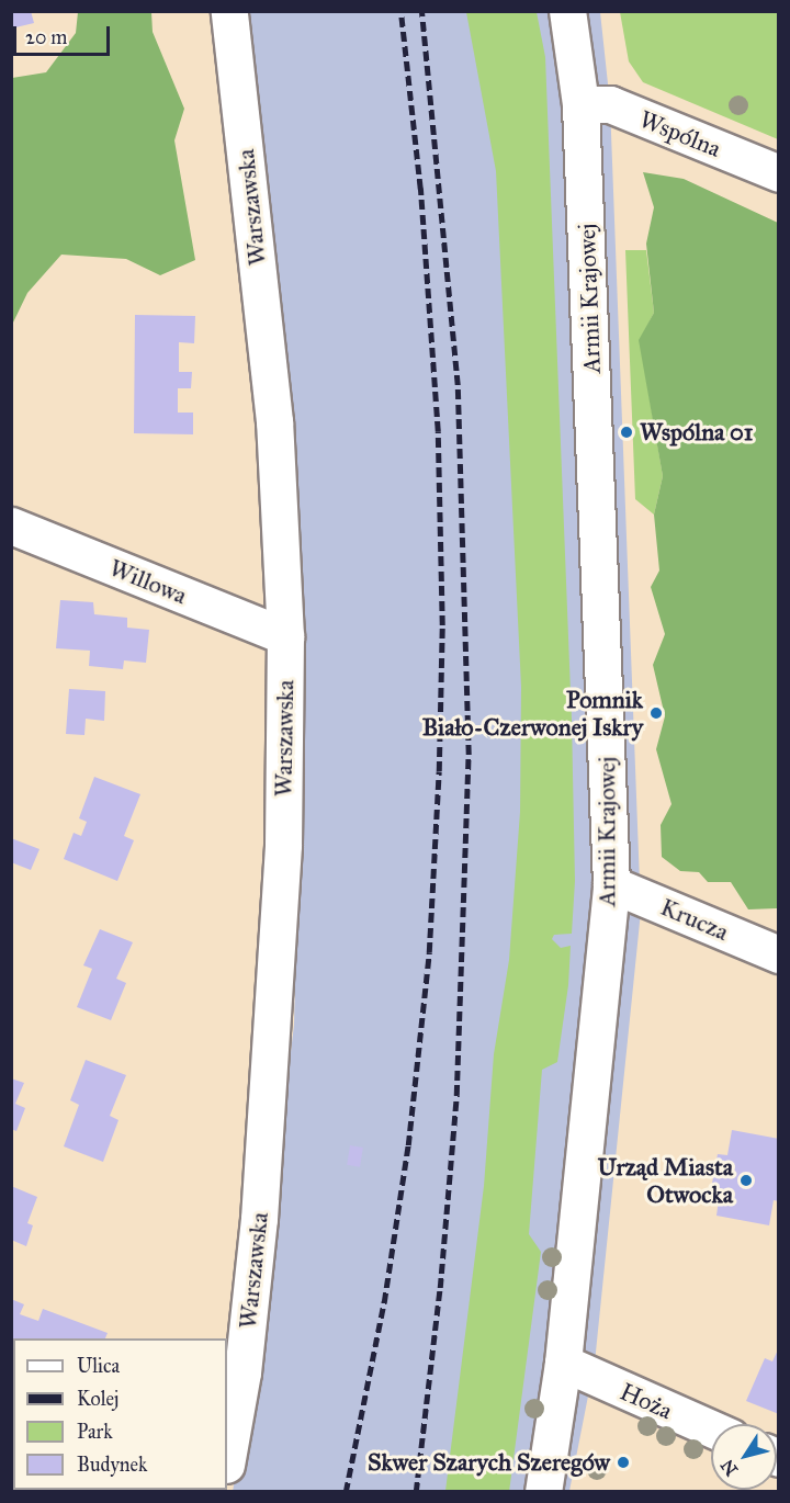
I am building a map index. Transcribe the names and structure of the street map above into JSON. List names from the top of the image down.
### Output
{
  "streets": {
    "street": [
      "Wspólna",
      "Warszawska",
      "Armii Krajowej",
      "Willowa",
      "Krucza",
      "Hoża"
    ]
  },
  "crossings": [
    ["Wspólna", "Armii Krajowej"],
    ["Warszawska", "Willowa"],
    ["Armii Krajowej", "Krucza"],
    ["Armii Krajowej", "Hoża"]
  ],
  "places": [
    "Wspólna 01",
    "Pomnik Biało-Czerwonej Iskry",
    "Urząd Miasta Otwocka",
    "Skwer Szarych Szeregów"
  ],
  "legend": [
    "Ulica",
    "Kolej",
    "Park",
    "Budynek"
  ],
  "scale_bar": "20 m",
  "north": "bottom left"
}
